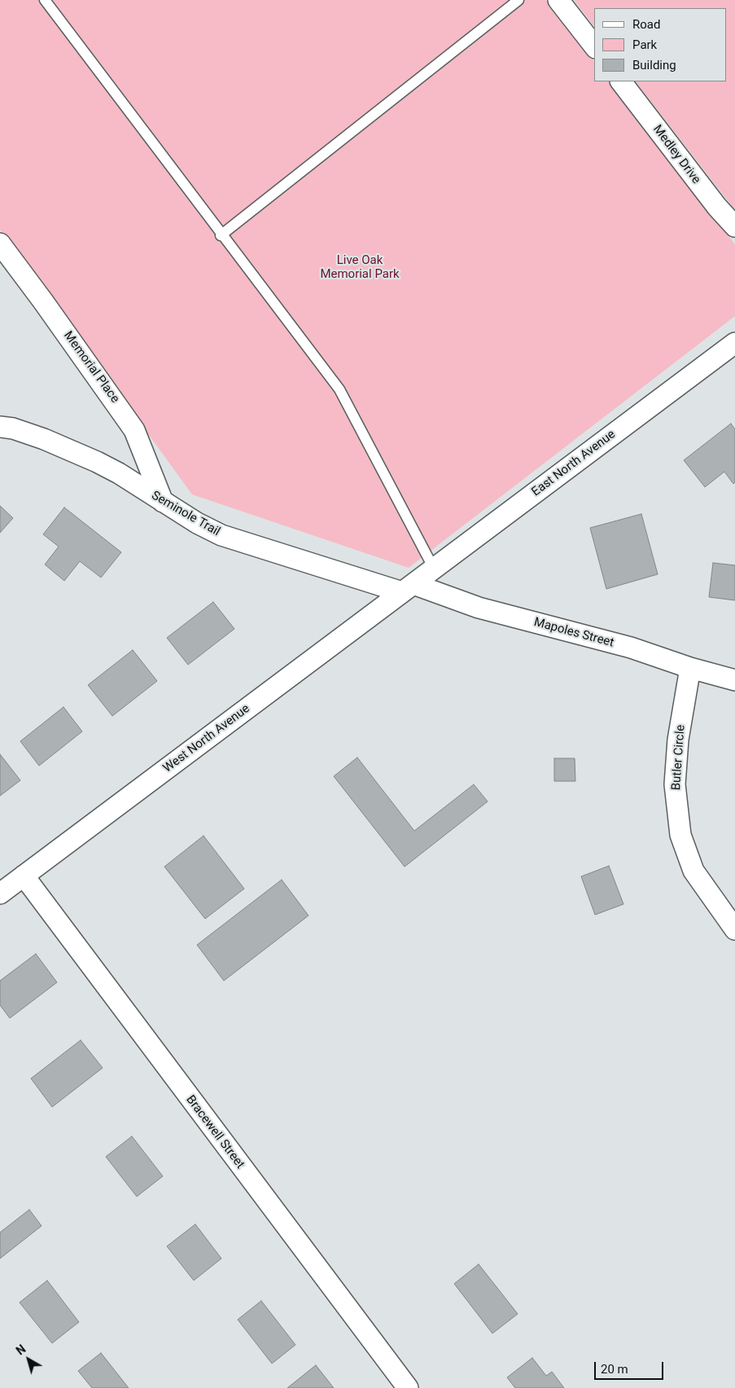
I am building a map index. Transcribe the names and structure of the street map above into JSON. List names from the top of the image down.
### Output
{
  "streets": {
    "street": [
      "Medley Drive",
      "Memorial Place",
      "East North Avenue",
      "Seminole Trail",
      "Mapoles Street",
      "West North Avenue",
      "Butler Circle",
      "Bracewell Street"
    ]
  },
  "crossings": [
    ["Memorial Place", "Seminole Trail"],
    ["East North Avenue", "Seminole Trail"],
    ["East North Avenue", "Mapoles Street"],
    ["East North Avenue", "West North Avenue"],
    ["Seminole Trail", "Mapoles Street"],
    ["Seminole Trail", "West North Avenue"],
    ["Mapoles Street", "West North Avenue"],
    ["Mapoles Street", "Butler Circle"],
    ["West North Avenue", "Bracewell Street"]
  ],
  "parks": ["Live Oak Memorial Park"],
  "legend": ["Road", "Park", "Building"],
  "scale_bar": "20 m",
  "north": "top left"
}
